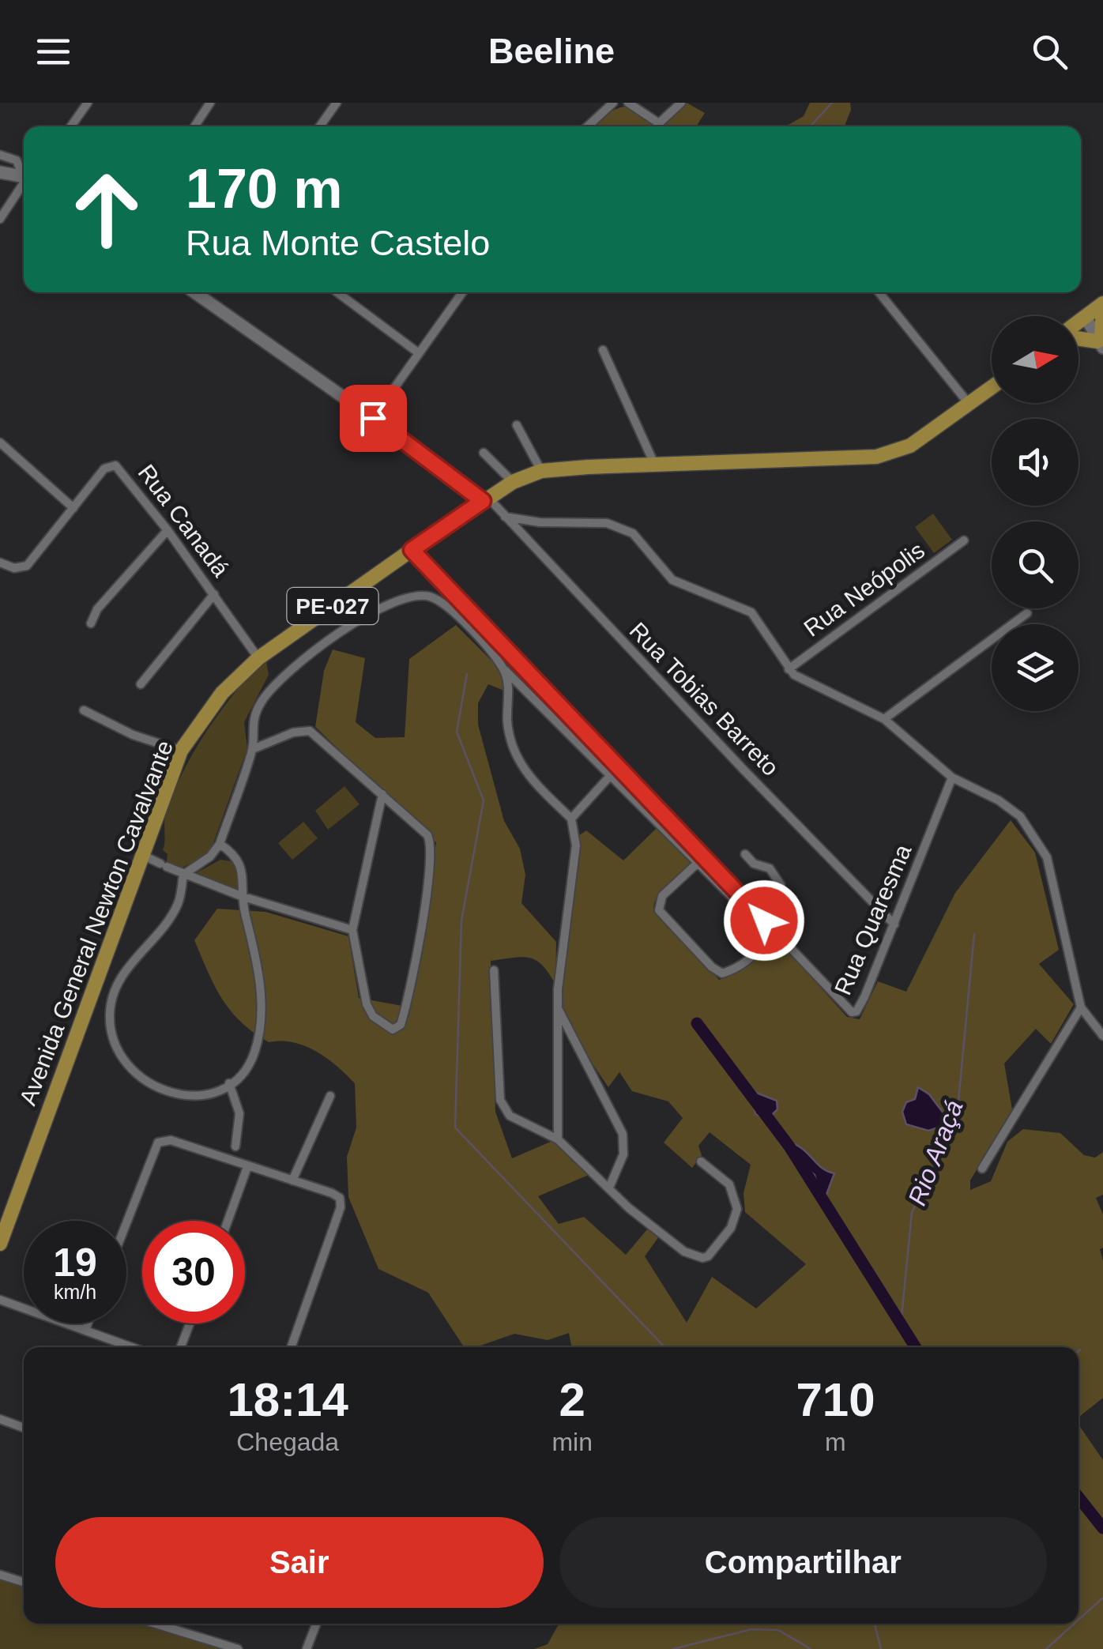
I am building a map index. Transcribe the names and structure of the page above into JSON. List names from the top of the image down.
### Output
{
  "streets": {
    "main road": ["PE-027", "Avenida General Newton Cavalvante"],
    "street": [
      "Rua Canadá",
      "Rua Neópolis",
      "Rua Tobias Barreto",
      "Rua Quaresma"
    ]
  },
  "crossings": [
    ["Rua Canadá", "Avenida General Newton Cavalvante"],
    ["Rua Tobias Barreto", "Rua Quaresma"],
    ["Rua Tobias Barreto", "Avenida General Newton Cavalvante"],
    ["Rua Quaresma", "Avenida General Newton Cavalvante"]
  ],
  "water": ["Rio Araçá"],
  "north": "right",
  "page": {
    "header": "Beeline",
    "turn": ["170 m", "Rua Monte Castelo"],
    "speed": "19 km/h",
    "limit": "30",
    "eta": [
      "18:14",
      "Chegada",
      "2",
      "min",
      "710",
      "m"
    ],
    "buttons": ["Sair", "Compartilhar"]
  }
}
